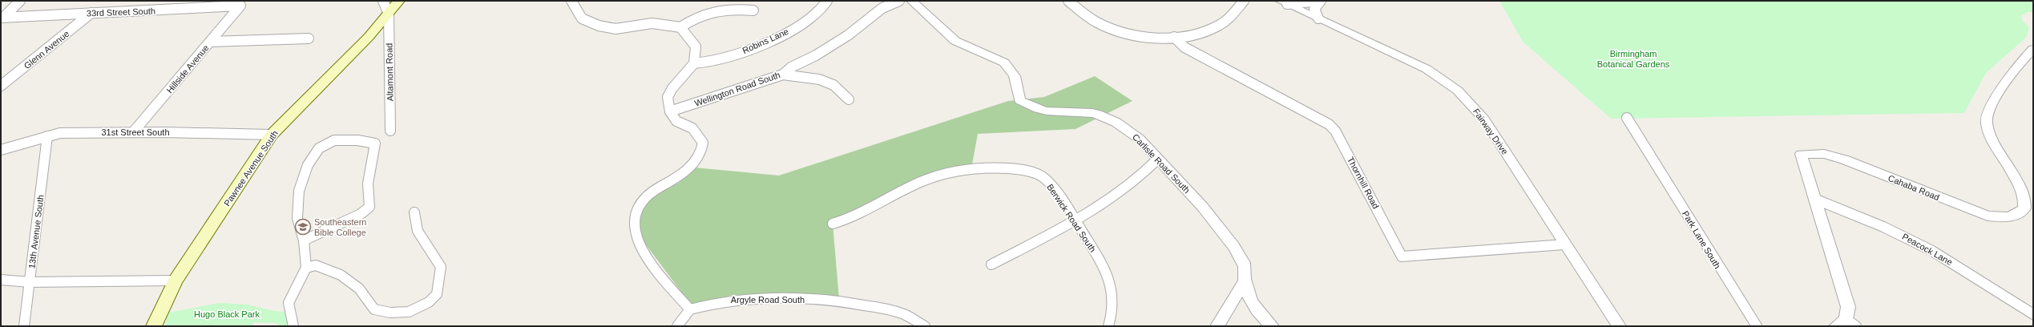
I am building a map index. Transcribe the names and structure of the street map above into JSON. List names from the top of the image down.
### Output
{
  "streets": {
    "main road": ["Pawnee Avenue South"],
    "street": [
      "33rd Street South",
      "Robins Lane",
      "Glenn Avenue",
      "Hillside Avenue",
      "Altamont Road",
      "Wellington Road South",
      "Fairway Drive",
      "31st Street South",
      "Carlisle Road South",
      "Thornhill Road",
      "Cahaba Road",
      "Berwick Road South",
      "13th Avenue South",
      "Park Lane South",
      "Peacock Lane",
      "Argyle Road South"
    ]
  },
  "crossings": [
    ["33rd Street South", "Glenn Avenue"],
    ["33rd Street South", "Hillside Avenue"],
    ["Hillside Avenue", "31st Street South"],
    ["Altamont Road", "Pawnee Avenue South"],
    ["Fairway Drive", "Thornhill Road"],
    ["31st Street South", "Pawnee Avenue South"],
    ["31st Street South", "13th Avenue South"],
    ["Cahaba Road", "Peacock Lane"]
  ],
  "parks": ["Birmingham Botanical Gardens", "Hugo Black Park"],
  "places": {
    "school or university": ["Southeastern Bible College"]
  }
}
